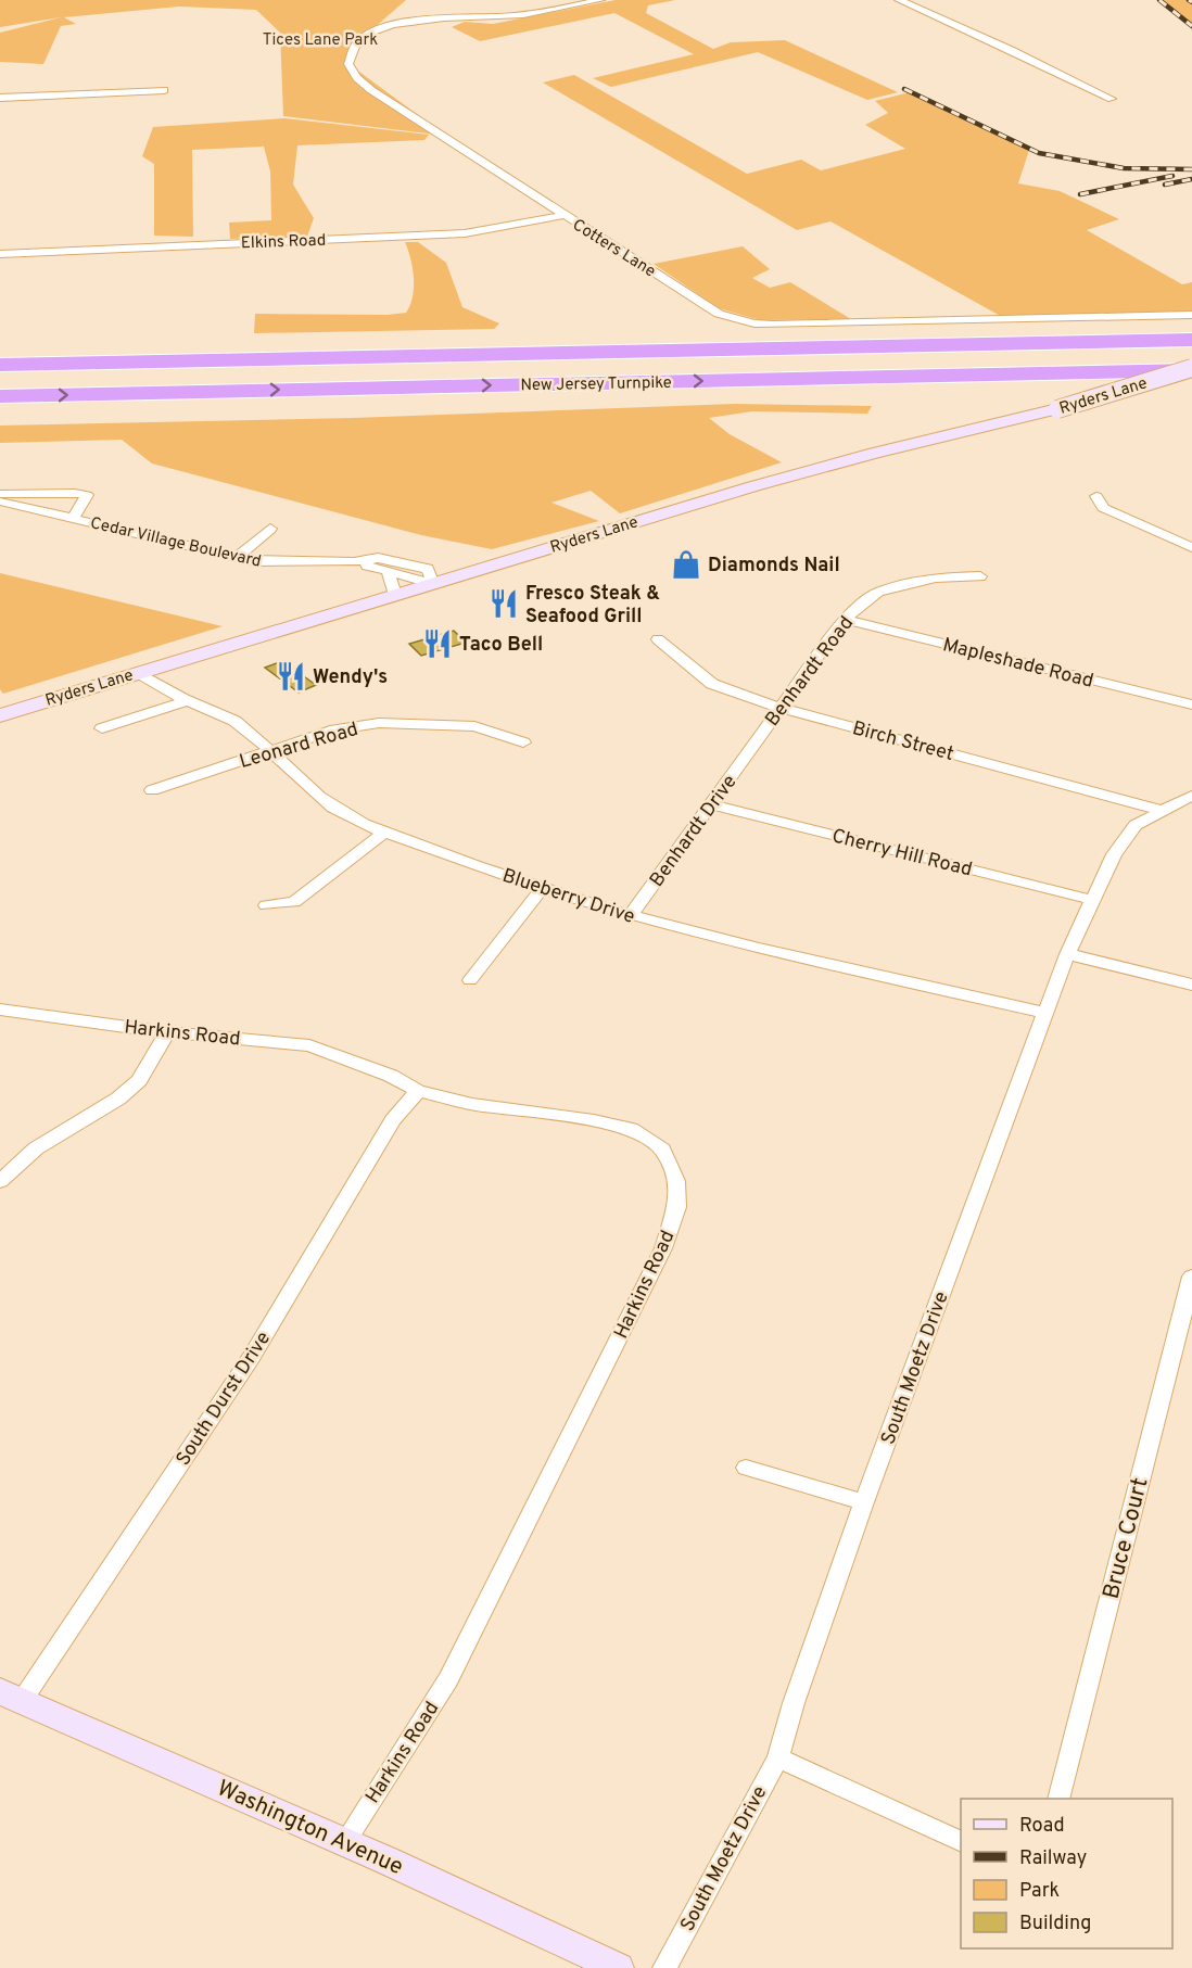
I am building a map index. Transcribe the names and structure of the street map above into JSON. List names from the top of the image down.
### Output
{
  "streets": {
    "highway": ["New Jersey Turnpike"],
    "main road": ["Ryders Lane", "Washington Avenue"],
    "street": [
      "Elkins Road",
      "Cotters Lane",
      "Cedar Village Boulevard",
      "Mapleshade Road",
      "Benhardt Road",
      "Birch Street",
      "Leonard Road",
      "Benhardt Drive",
      "Cherry Hill Road",
      "Blueberry Drive",
      "Harkins Road",
      "South Moetz Drive",
      "South Durst Drive",
      "Bruce Court"
    ]
  },
  "crossings": [
    ["Elkins Road", "Cotters Lane"],
    ["New Jersey Turnpike", "Ryders Lane"],
    ["Ryders Lane", "Cedar Village Boulevard"],
    ["Ryders Lane", "Blueberry Drive"],
    ["Mapleshade Road", "Benhardt Road"],
    ["Benhardt Road", "Birch Street"],
    ["Benhardt Road", "Benhardt Drive"],
    ["Birch Street", "South Moetz Drive"],
    ["Leonard Road", "Blueberry Drive"],
    ["Benhardt Drive", "Cherry Hill Road"],
    ["Benhardt Drive", "Blueberry Drive"],
    ["Cherry Hill Road", "South Moetz Drive"],
    ["Blueberry Drive", "South Moetz Drive"],
    ["Harkins Road", "South Durst Drive"],
    ["Harkins Road", "Washington Avenue"],
    ["South Durst Drive", "Washington Avenue"]
  ],
  "parks": ["Tices Lane Park"],
  "places": {
    "shop": ["Diamonds Nail"],
    "restaurant": ["Fresco Steak & Seafood Grill", "Taco Bell", "Wendy's"]
  },
  "legend": [
    "Road",
    "Railway",
    "Park",
    "Building"
  ]
}
